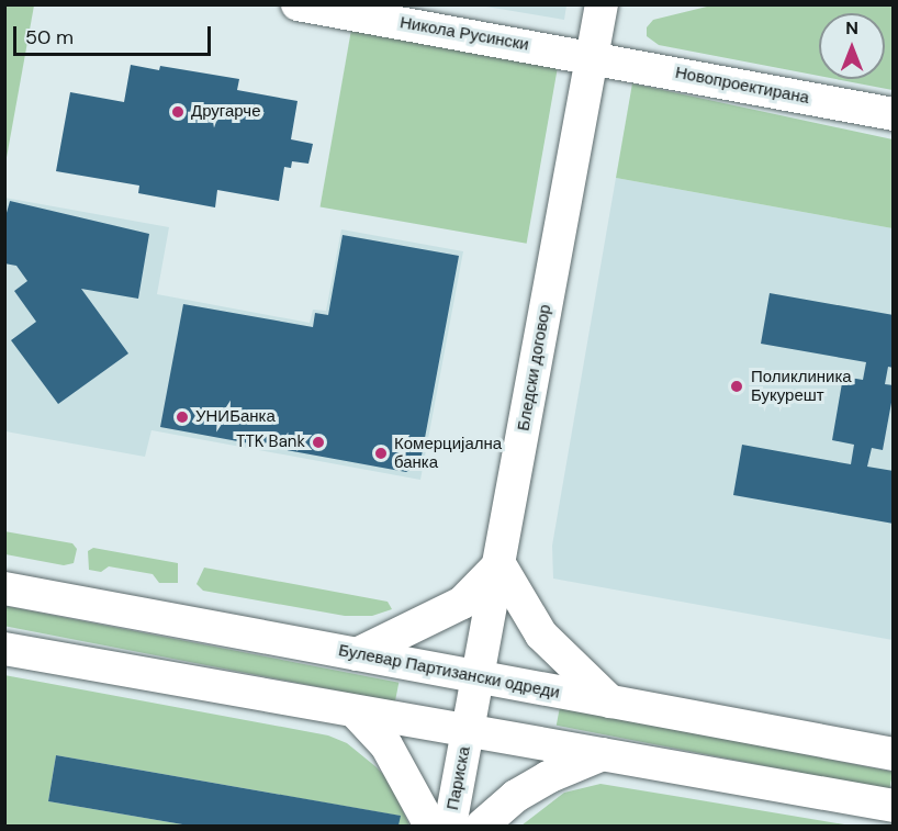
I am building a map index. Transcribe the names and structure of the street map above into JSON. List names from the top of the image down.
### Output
{
  "streets": {
    "street": [
      "Никола Русински",
      "Новопроектирана",
      "Бледски договор",
      "Булевар Партизански одреди",
      "Париска"
    ]
  },
  "crossings": [
    ["Никола Русински", "Новопроектирана"],
    ["Никола Русински", "Бледски договор"],
    ["Новопроектирана", "Бледски договор"],
    ["Бледски договор", "Булевар Партизански одреди"],
    ["Бледски договор", "Париска"]
  ],
  "places": [
    "Другарче",
    "Поликлиника Букурешт",
    "УНИБанка",
    "TTK Bank",
    "Комерцијална банка"
  ],
  "scale_bar": "50 m",
  "north": "top"
}
